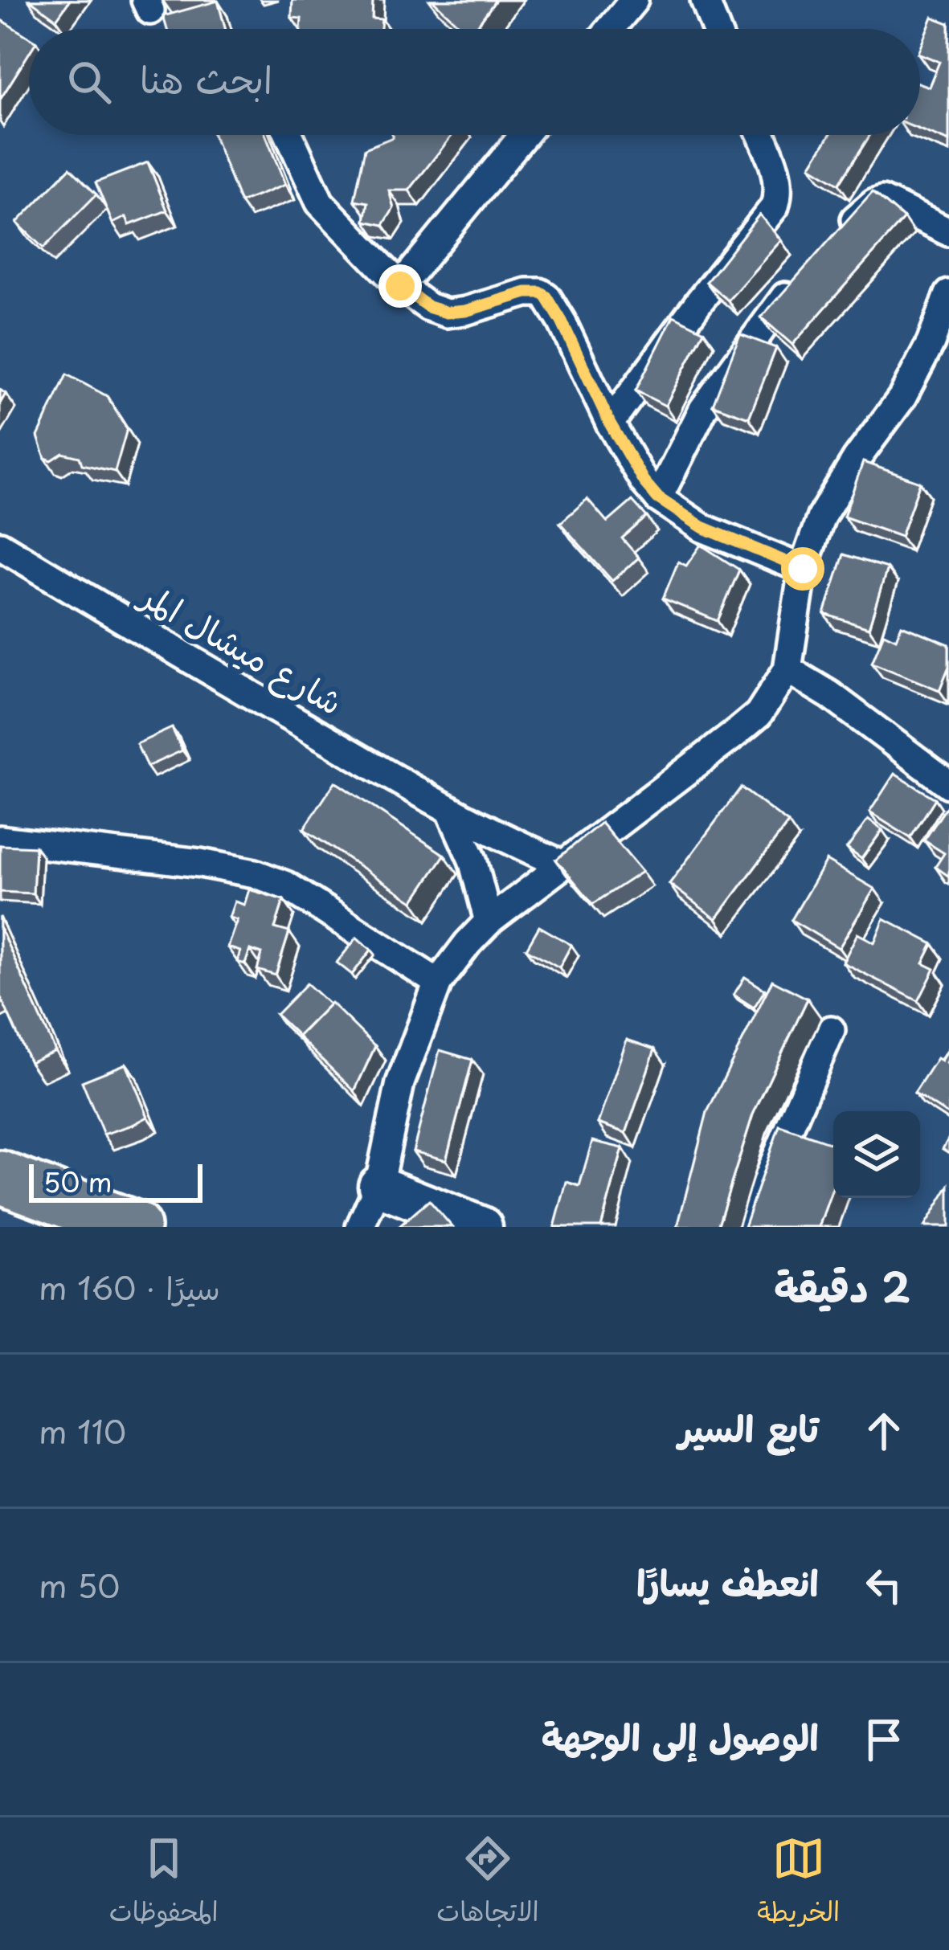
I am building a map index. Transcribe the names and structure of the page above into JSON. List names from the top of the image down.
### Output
{
  "streets": {
    "street": ["شارع ميشال المر"]
  },
  "scale_bar": "50 m",
  "page": {
    "search": "ابحث هنا",
    "scale": "50 m",
    "heading": ["2 دقيقة", "سيرًا · 160 m"],
    "list": [
      ["تابع السير", "110 m"],
      ["انعطف يسارًا", "50 m"],
      "الوصول إلى الوجهة"
    ],
    "nav": ["الخريطة", "الاتجاهات", "المحفوظات"]
  }
}
